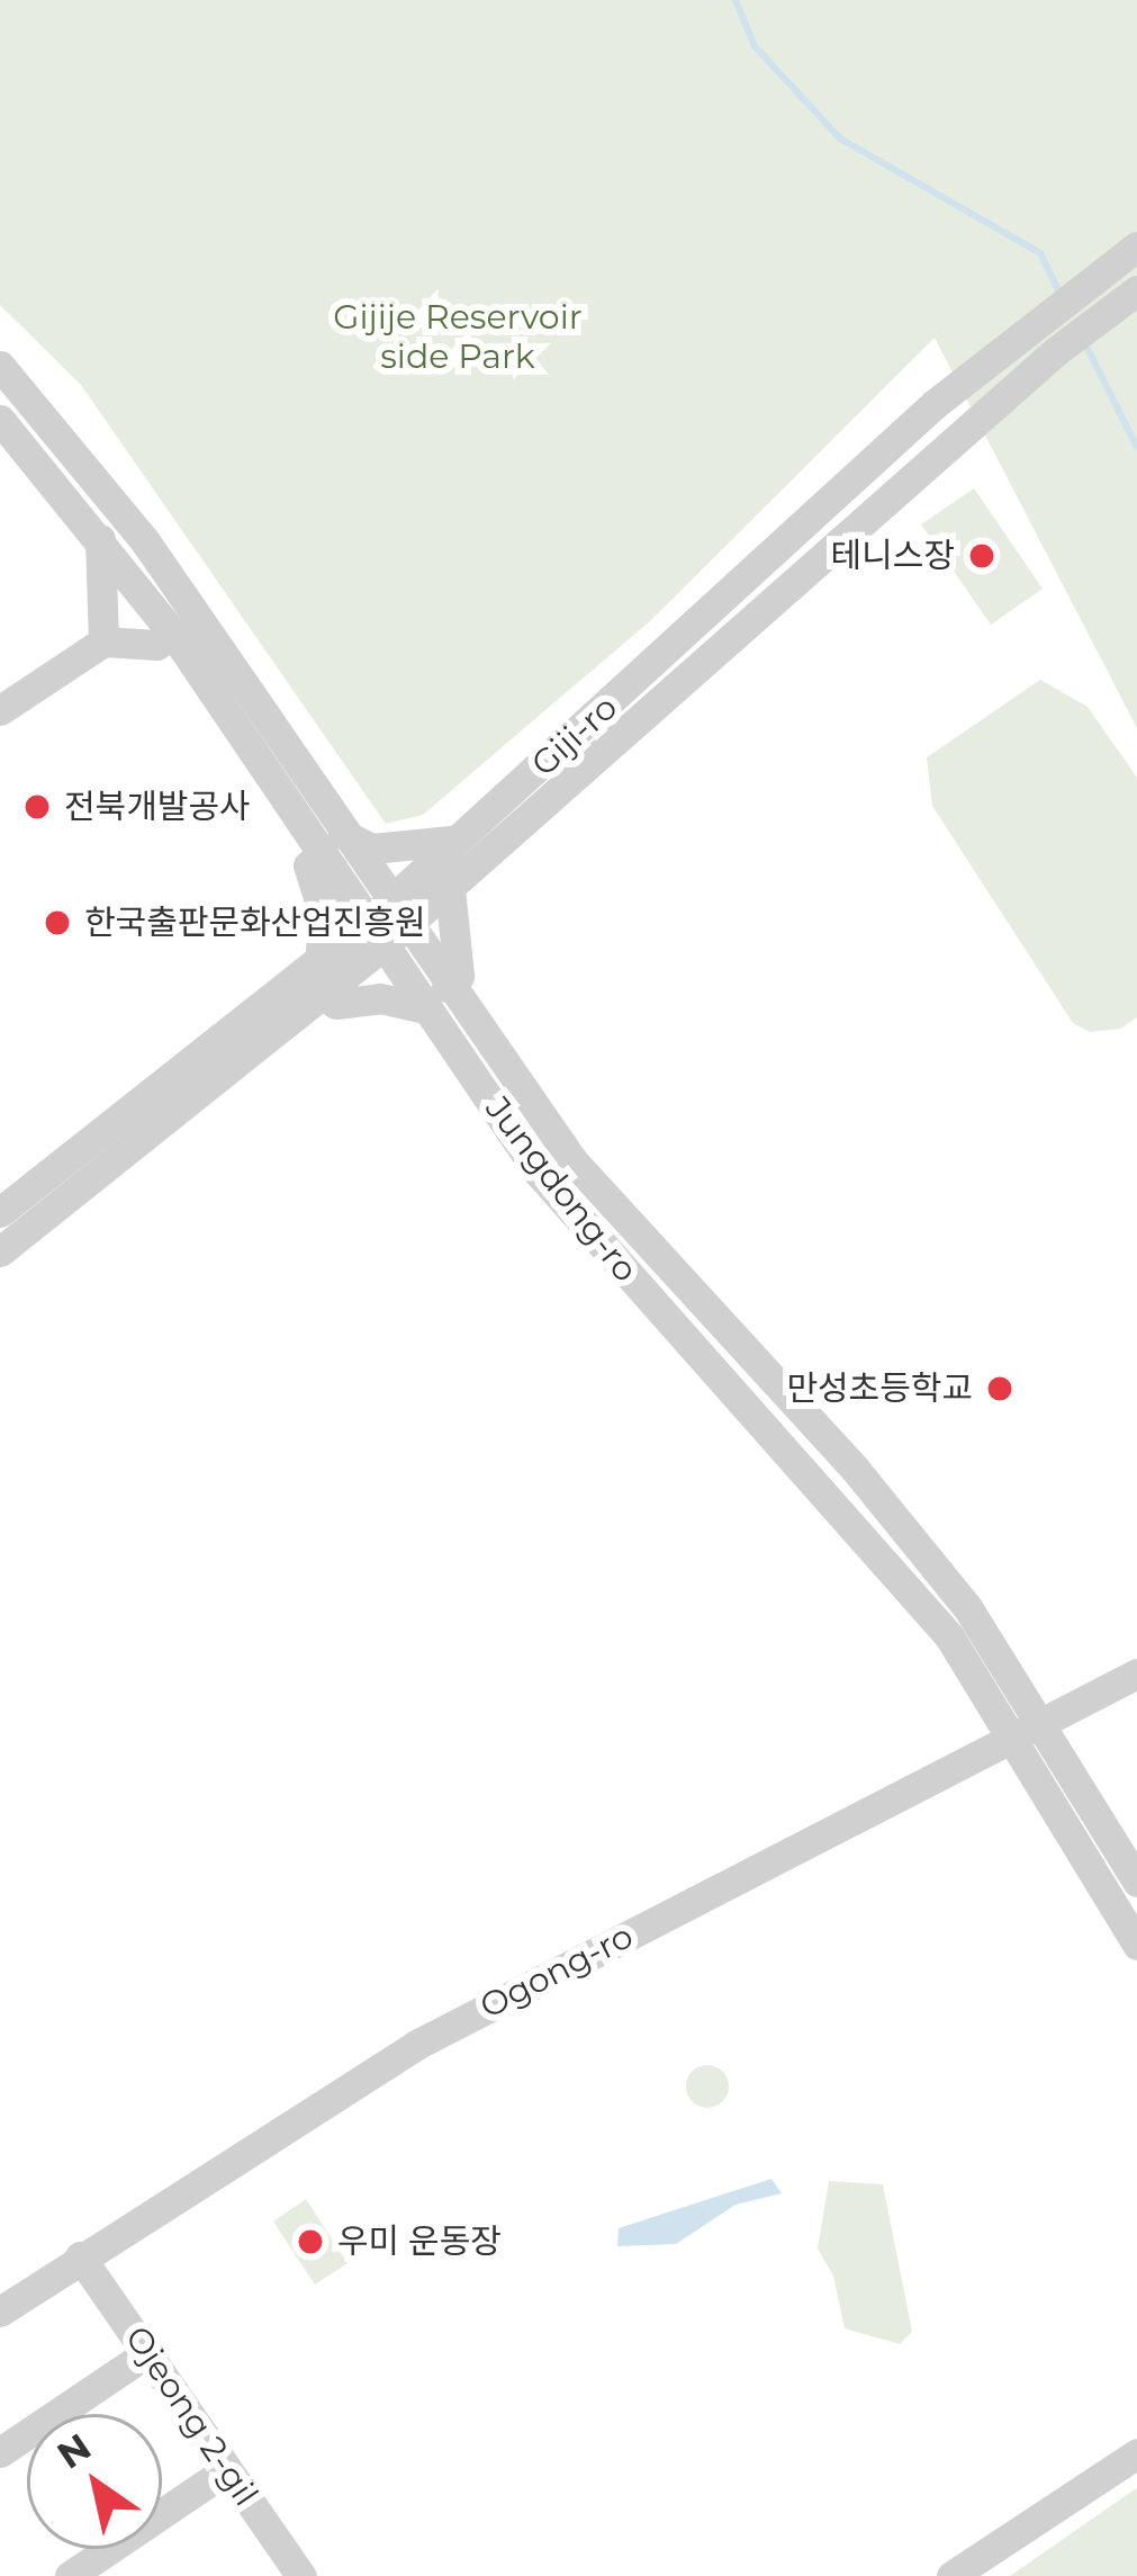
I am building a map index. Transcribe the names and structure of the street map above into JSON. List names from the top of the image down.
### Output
{
  "streets": {
    "street": [
      "Giji-ro",
      "Jungdong-ro",
      "Ogong-ro",
      "Ojeong 2-gil"
    ]
  },
  "crossings": [
    ["Giji-ro", "Jungdong-ro"],
    ["Jungdong-ro", "Ogong-ro"],
    ["Ogong-ro", "Ojeong 2-gil"]
  ],
  "parks": ["Gijije Reservoir side Park"],
  "places": [
    "테니스장",
    "전북개발공사",
    "한국출판문화산업진흥원",
    "만성초등학교",
    "우미 운동장"
  ],
  "north": "top left"
}
